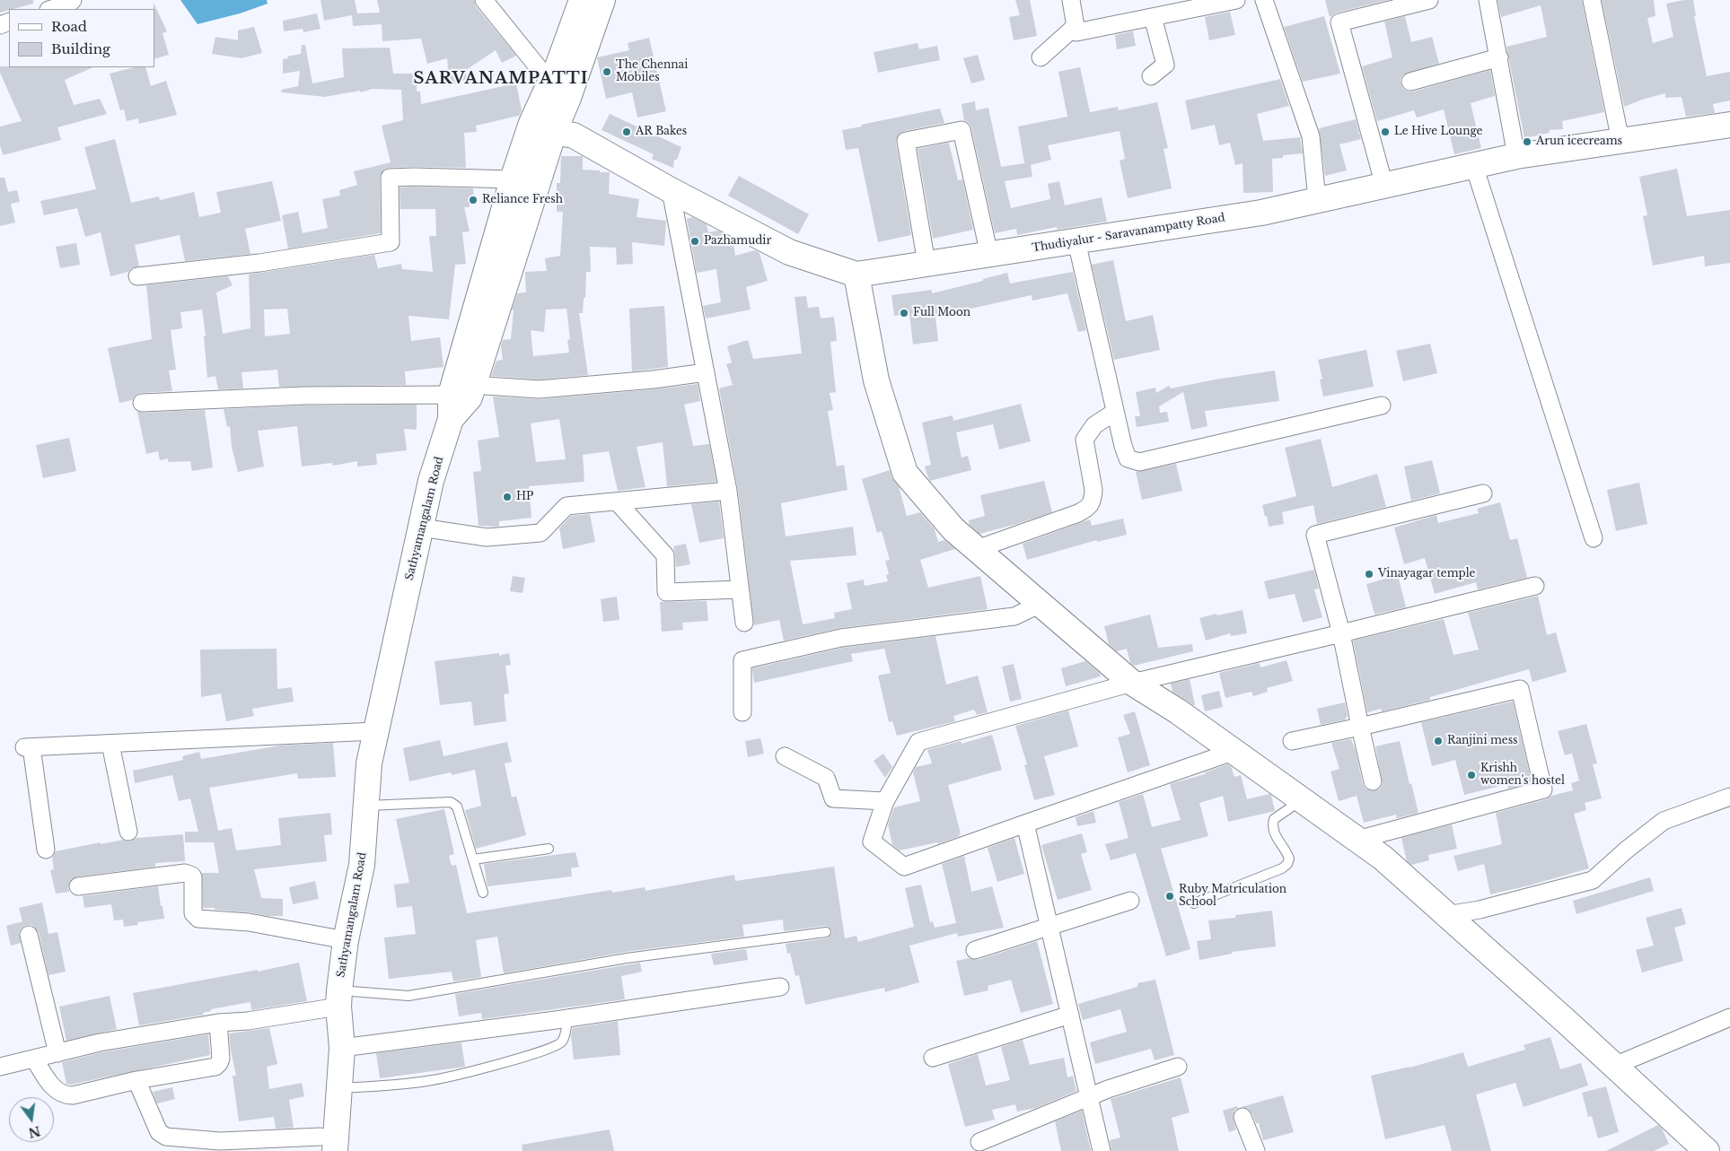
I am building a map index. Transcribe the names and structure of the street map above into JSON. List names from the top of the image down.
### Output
{
  "streets": {
    "main road": ["Thudiyalur - Saravanampatty Road", "Sathyamangalam Road"]
  },
  "crossings": [
    ["Thudiyalur - Saravanampatty Road", "Sathyamangalam Road"]
  ],
  "districts": ["SARVANAMPATTI"],
  "places": [
    "The Chennai Mobiles",
    "AR Bakes",
    "Le Hive Lounge",
    "Arun icecreams",
    "Reliance Fresh",
    "Pazhamudir",
    "Full Moon",
    "HP",
    "Vinayagar temple",
    "Ranjini mess",
    "Krishh women's hostel",
    "Ruby Matriculation School"
  ],
  "legend": ["Road", "Building"],
  "north": "bottom"
}
